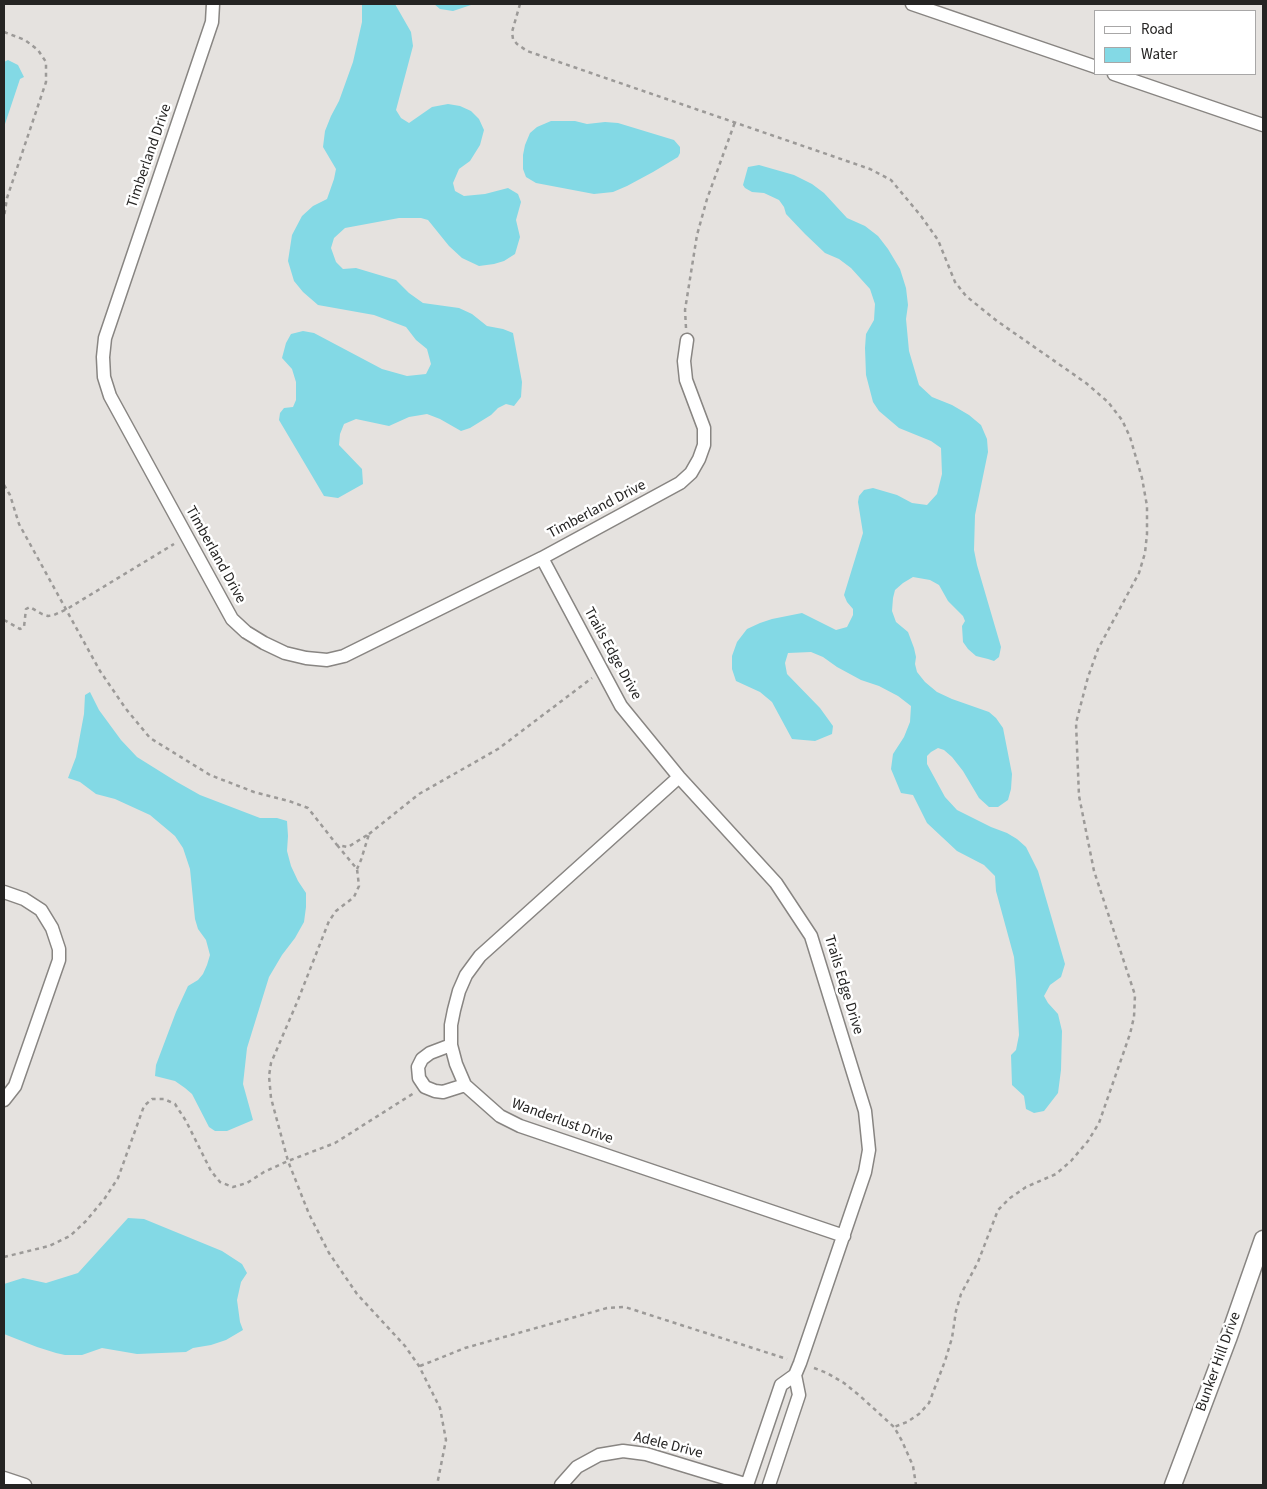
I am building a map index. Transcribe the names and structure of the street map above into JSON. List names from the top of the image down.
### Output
{
  "streets": {
    "street": [
      "Timberland Drive",
      "Trails Edge Drive",
      "Wanderlust Drive",
      "Bunker Hill Drive",
      "Adele Drive"
    ]
  },
  "crossings": [
    ["Timberland Drive", "Trails Edge Drive"],
    ["Trails Edge Drive", "Wanderlust Drive"],
    ["Trails Edge Drive", "Adele Drive"]
  ],
  "legend": ["Road", "Water"]
}
